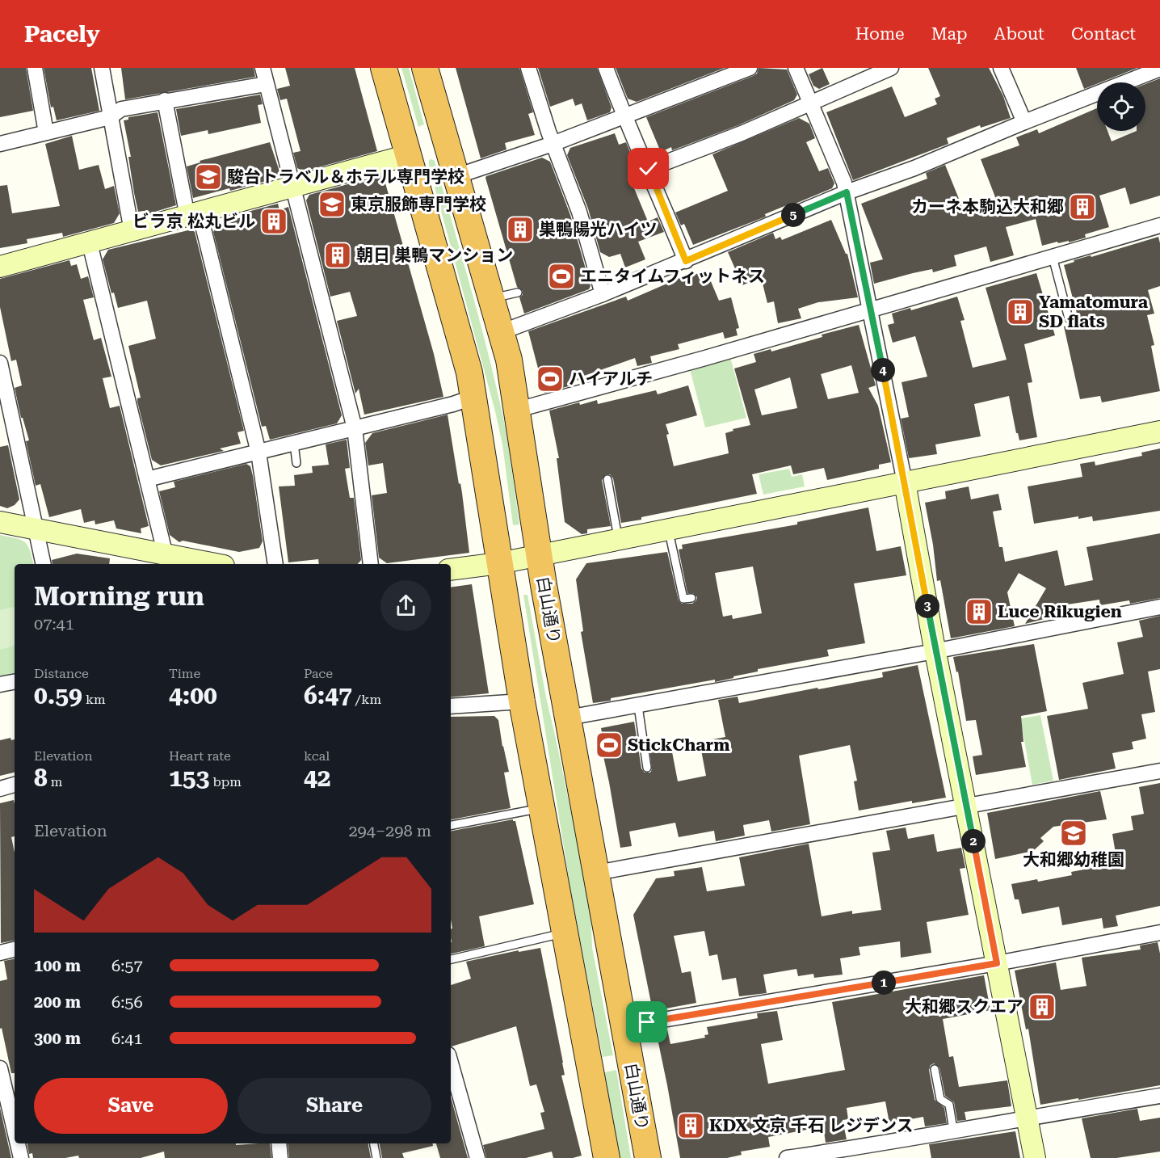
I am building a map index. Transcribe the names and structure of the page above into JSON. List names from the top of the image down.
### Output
{
  "streets": {
    "highway": ["白山通り"]
  },
  "places": {
    "school or university": ["駿台トラベル＆ホテル専門学校", "東京服飾専門学校", "大和郷幼稚園"],
    "building": [
      "カーネ本駒込大和郷",
      "ビラ京 松丸ビル",
      "巣鴨陽光ハイツ",
      "朝日 巣鴨マンション",
      "Yamatomura SD flats",
      "Luce Rikugien",
      "大和郷スクエア",
      "KDX 文京 千石 レジデンス"
    ],
    "sports": ["エニタイムフィットネス", "ハイアルチ", "StickCharm"]
  },
  "page": {
    "header": "Pacely",
    "nav": [
      "Home",
      "Map",
      "About",
      "Contact"
    ],
    "pins": [
      "5",
      "4",
      "3",
      "2",
      "1"
    ],
    "heading": ["Morning run", "07:41"],
    "stats": [
      ["Distance", "0.59 km"],
      ["Time", "4:00"],
      ["Pace", "6:47 /km"],
      ["Elevation", "8 m"],
      ["Heart rate", "153 bpm"],
      ["kcal", "42"]
    ],
    "chart": ["Elevation", "294–298 m"],
    "list": [
      {
        "name": "100 m",
        "note": "6:57"
      },
      {
        "name": "200 m",
        "note": "6:56"
      },
      {
        "name": "300 m",
        "note": "6:41"
      }
    ],
    "buttons": ["Save", "Share"]
  }
}
